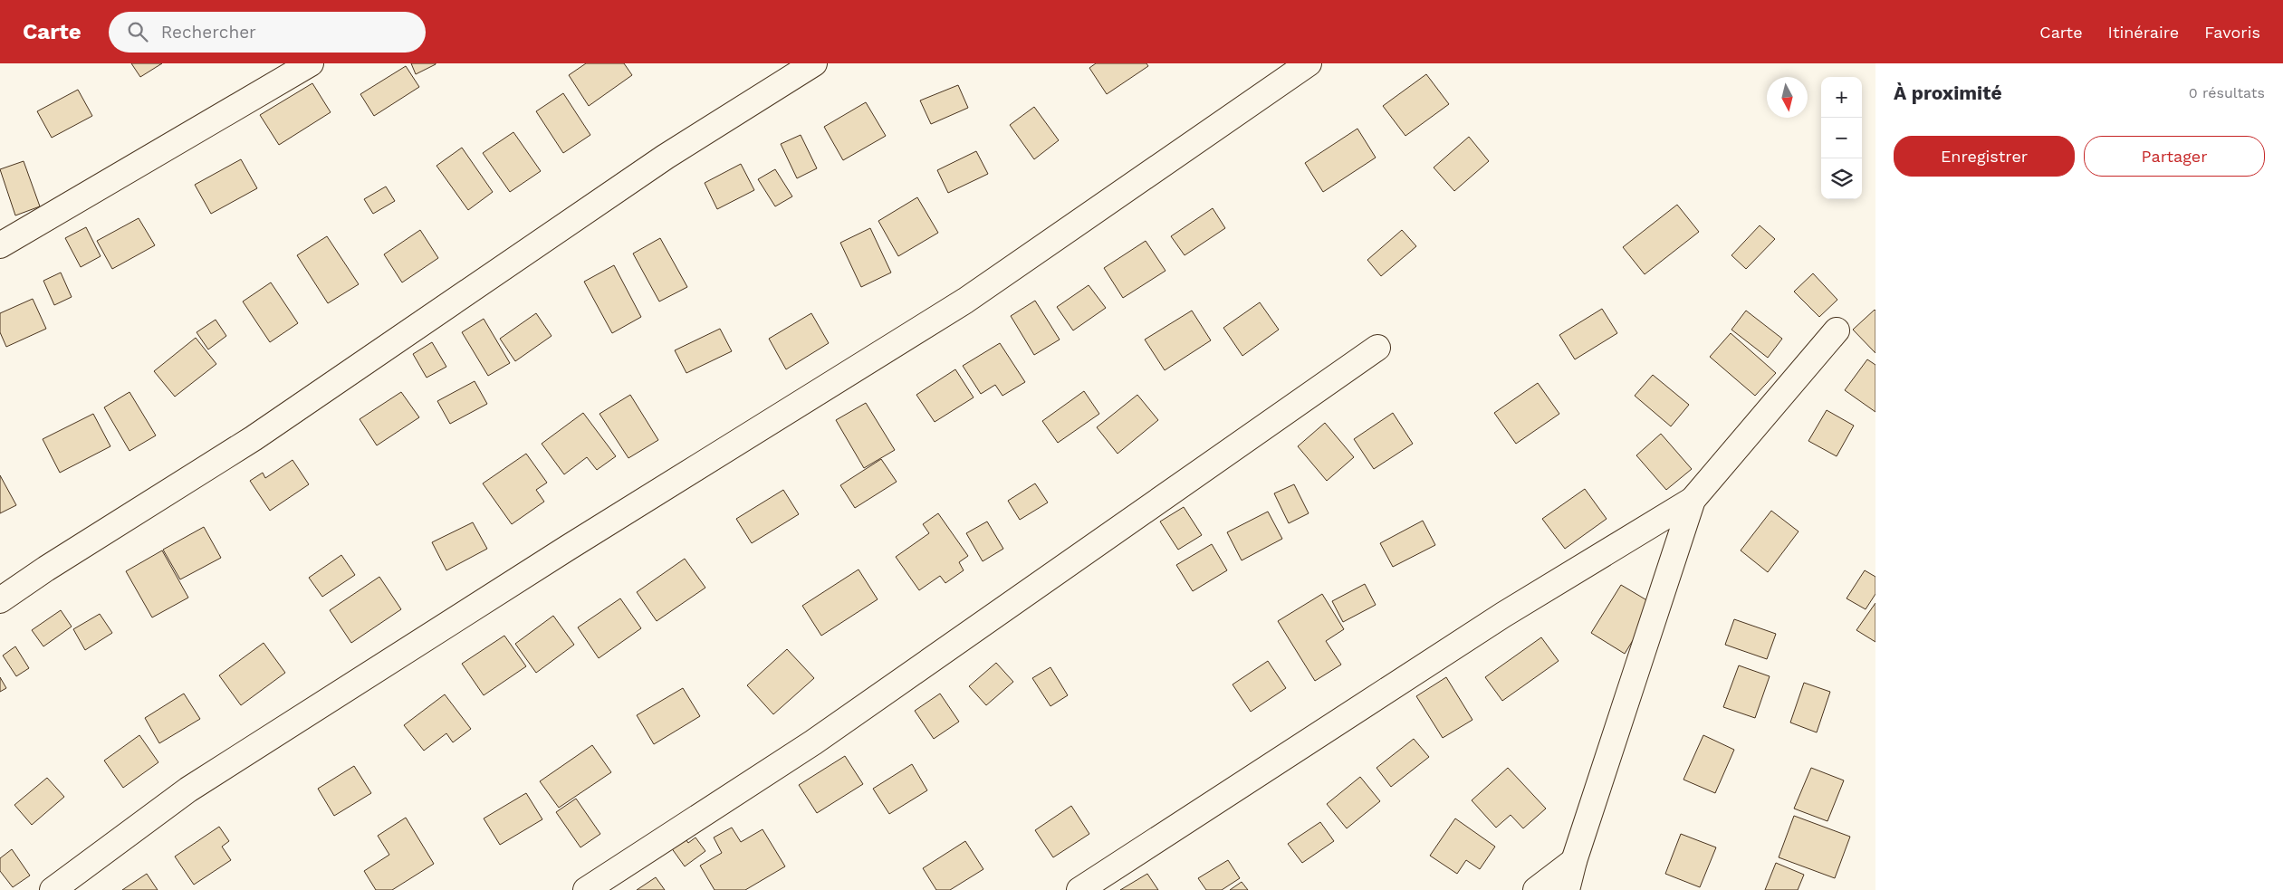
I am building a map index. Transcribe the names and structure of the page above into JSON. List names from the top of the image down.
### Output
{
  "north": "bottom",
  "page": {
    "header": "Carte",
    "search": "Rechercher",
    "nav": ["Carte", "Itinéraire", "Favoris"],
    "heading": ["À proximité", "0 résultats"],
    "map_buttons": ["+", "−"],
    "buttons": ["Enregistrer", "Partager"]
  }
}
